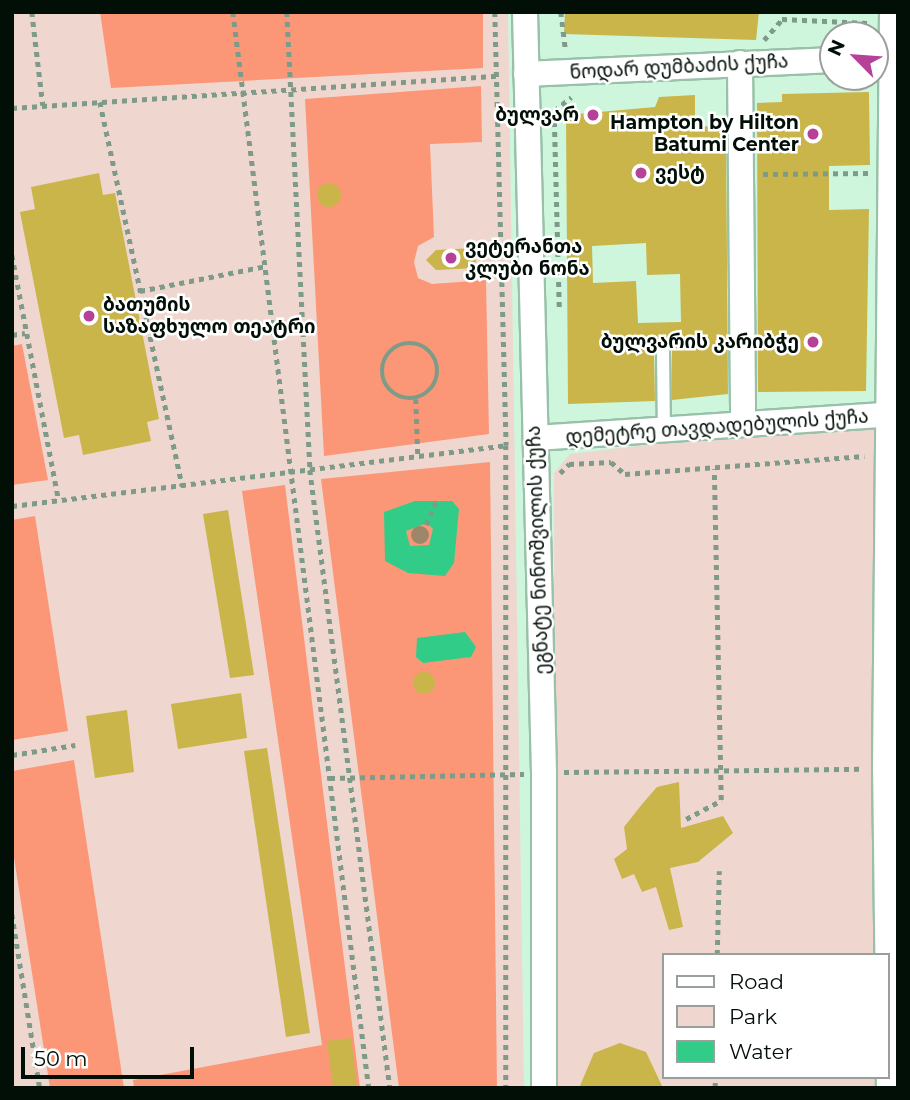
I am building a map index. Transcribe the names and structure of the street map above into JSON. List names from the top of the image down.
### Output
{
  "streets": {
    "street": ["ნოდარ დუმბაძის ქუჩა", "დემეტრე თავდადებულის ქუჩა", "ეგნატე ნინოშვილის ქუჩა"]
  },
  "crossings": [
    ["ნოდარ დუმბაძის ქუჩა", "ეგნატე ნინოშვილის ქუჩა"],
    ["დემეტრე თავდადებულის ქუჩა", "ეგნატე ნინოშვილის ქუჩა"]
  ],
  "places": [
    "ბულვარ",
    "Hampton by Hilton Batumi Center",
    "ვესტ",
    "ვეტერანთა კლუბი ნონა",
    "ბათუმის საზაფხულო თეატრი",
    "ბულვარის კარიბჭე"
  ],
  "legend": ["Road", "Park", "Water"],
  "scale_bar": "50 m",
  "north": "top left"
}
